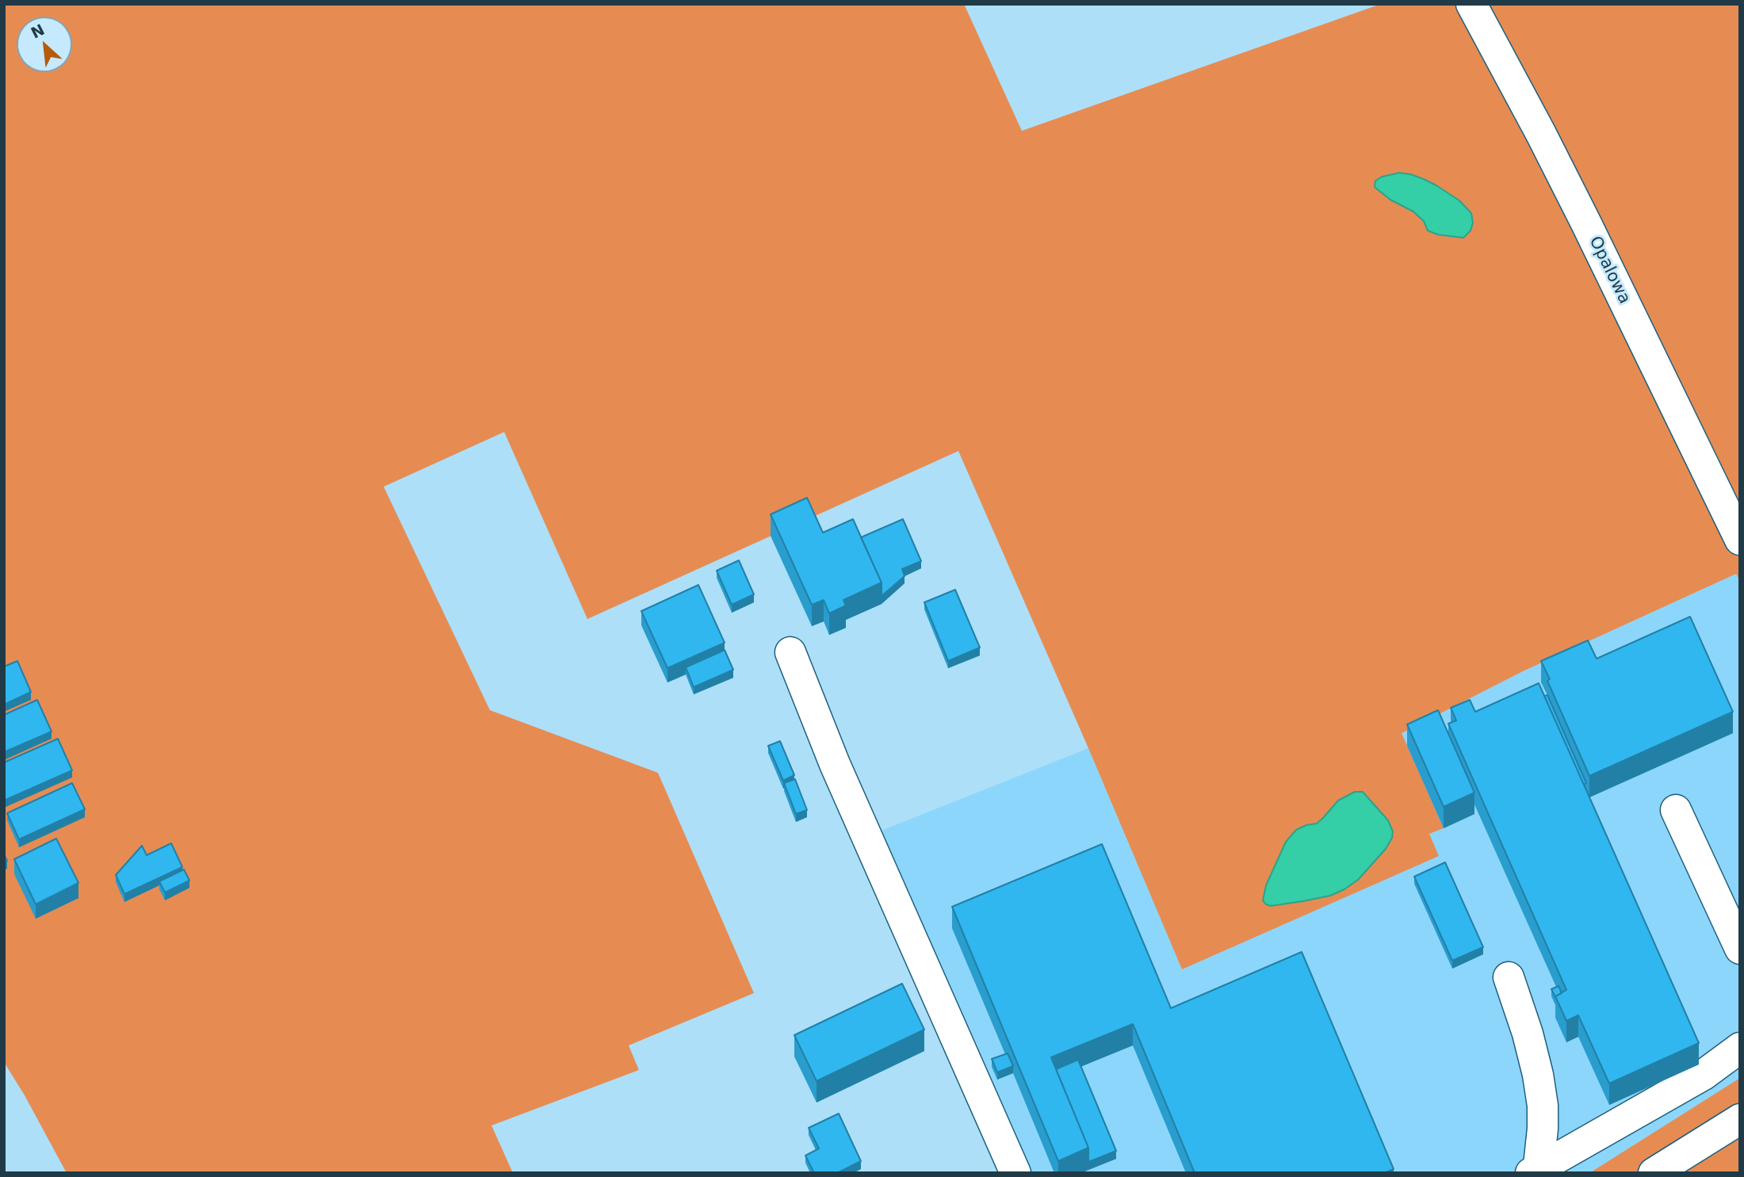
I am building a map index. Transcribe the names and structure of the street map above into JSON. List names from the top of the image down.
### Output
{
  "streets": {
    "lane": ["Opalowa"]
  },
  "north": "top left"
}
